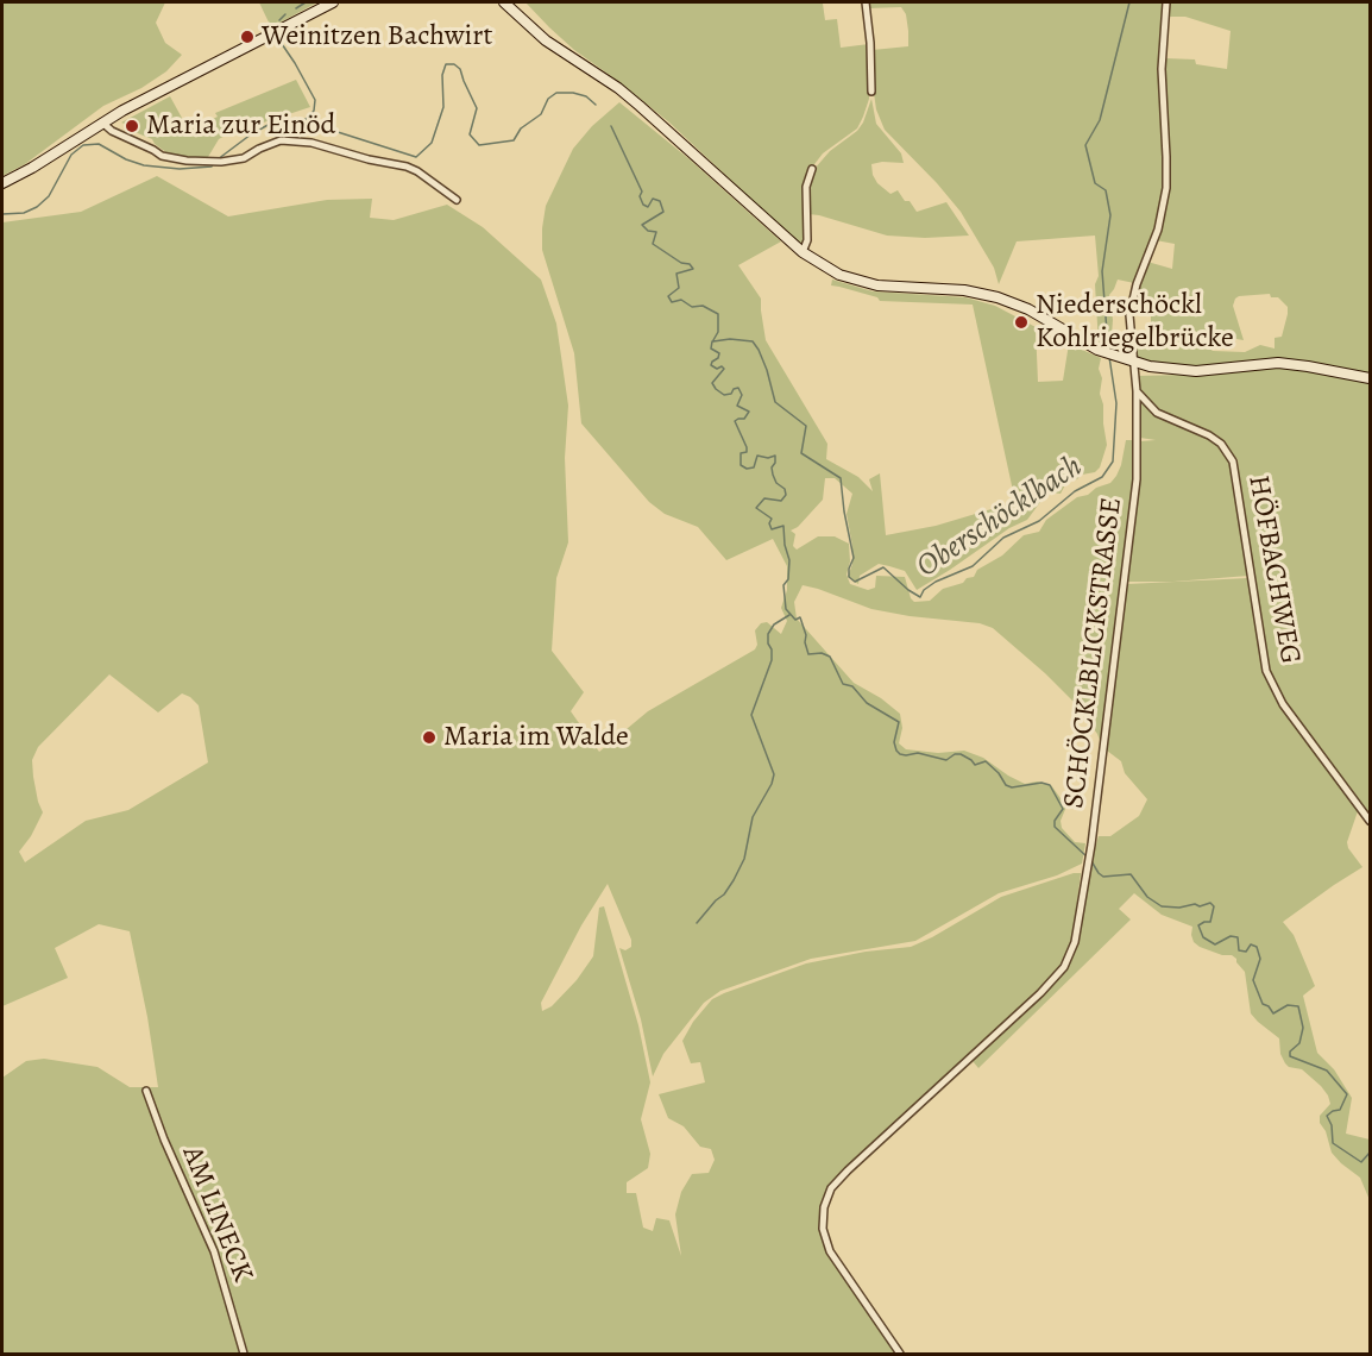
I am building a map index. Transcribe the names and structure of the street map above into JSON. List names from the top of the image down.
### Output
{
  "streets": {
    "street": ["HÖFBACHWEG", "SCHÖCKLBLICKSTRASSE", "AM LINECK"]
  },
  "crossings": [
    ["HÖFBACHWEG", "SCHÖCKLBLICKSTRASSE"]
  ],
  "water": ["Oberschöcklbach"],
  "places": [
    "Weinitzen Bachwirt",
    "Maria zur Einöd",
    "Niederschöckl Kohlriegelbrücke",
    "Maria im Walde"
  ]
}
